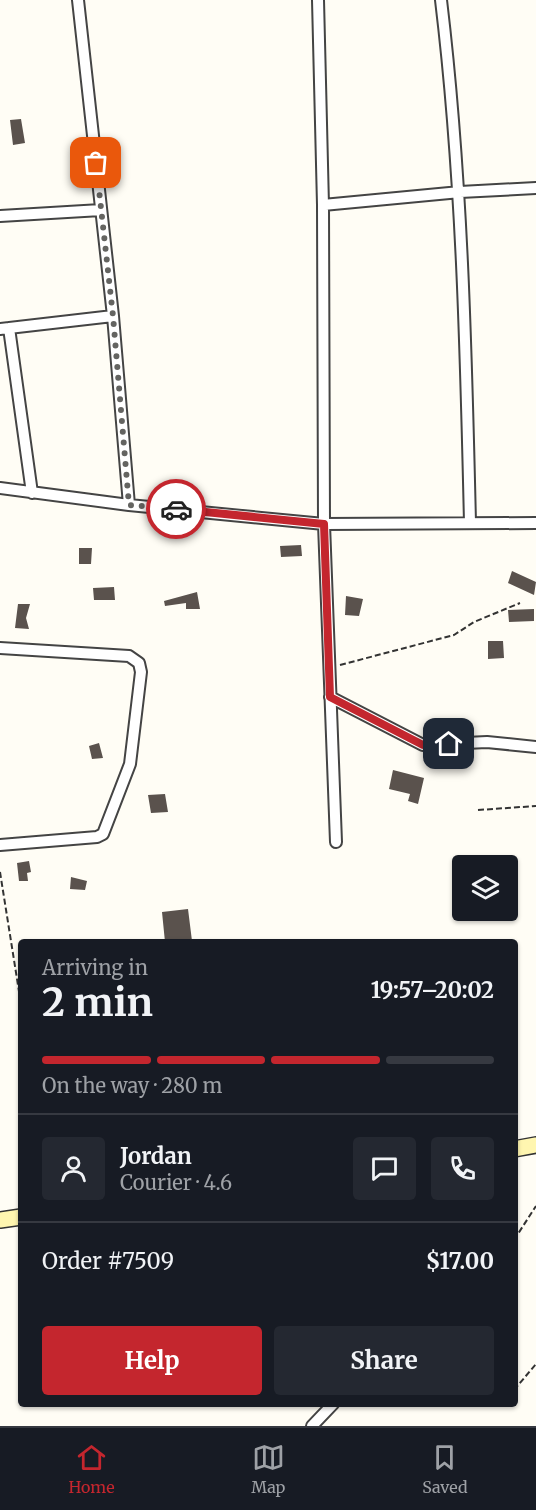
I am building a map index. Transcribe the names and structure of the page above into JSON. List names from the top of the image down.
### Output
{
  "page": {
    "heading": ["2 min", "Arriving in", "19:57–20:02"],
    "panel": [
      "Jordan",
      "Courier · 4.6",
      "Order #7509",
      "$17.00"
    ],
    "bar": "On the way · 280 m",
    "buttons": ["Help", "Share"],
    "tabs": ["Home", "Map", "Saved"]
  }
}
